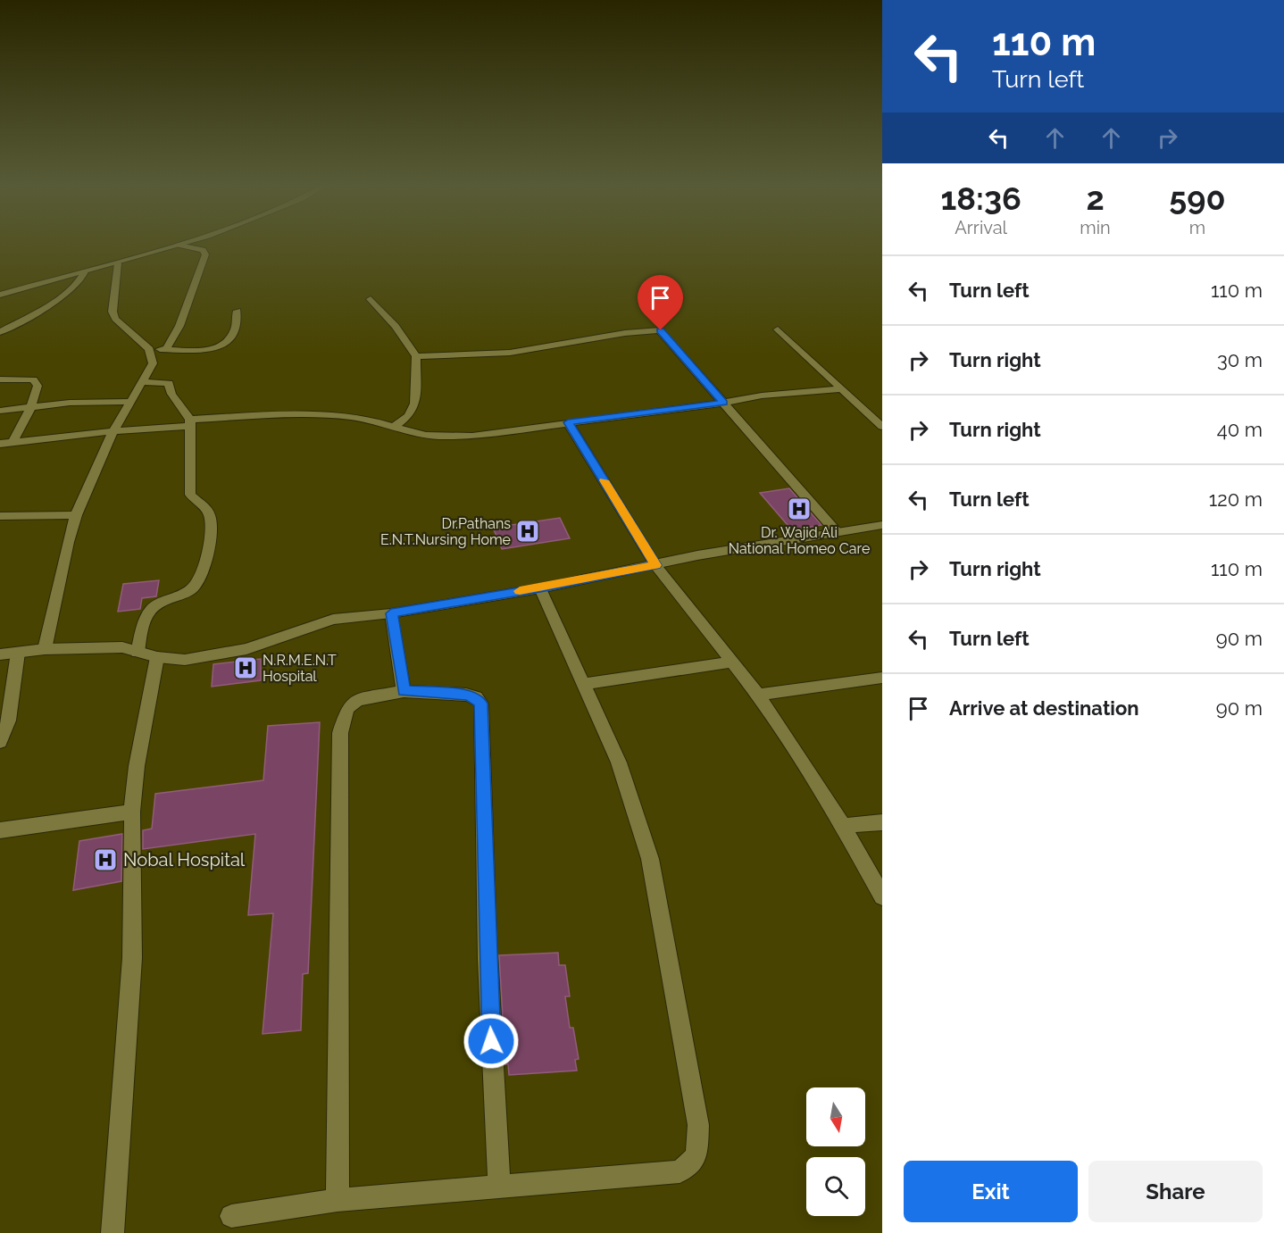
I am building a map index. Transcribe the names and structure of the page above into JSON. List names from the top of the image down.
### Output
{
  "places": {
    "hospital": [
      "Dr. Wajid Ali National Homeo Care",
      "Dr.Pathans E.N.T.Nursing Home",
      "N.R.M.E.N.T Hospital",
      "Nobal Hospital"
    ]
  },
  "north": "bottom",
  "page": {
    "turn": ["110 m", "Turn left"],
    "eta": [
      "18:36",
      "Arrival",
      "2",
      "min",
      "590",
      "m"
    ],
    "list": [
      {
        "name": "Turn left",
        "value": "110 m"
      },
      {
        "name": "Turn right",
        "value": "30 m"
      },
      {
        "name": "Turn right",
        "value": "40 m"
      },
      {
        "name": "Turn left",
        "value": "120 m"
      },
      {
        "name": "Turn right",
        "value": "110 m"
      },
      {
        "name": "Turn left",
        "value": "90 m"
      },
      {
        "name": "Arrive at destination",
        "value": "90 m"
      }
    ],
    "buttons": ["Exit", "Share"]
  }
}
